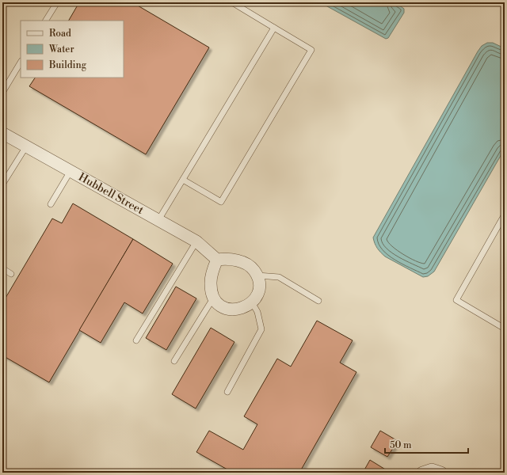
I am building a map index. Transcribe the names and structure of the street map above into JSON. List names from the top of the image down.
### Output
{
  "streets": {
    "street": ["Hubbell Street"]
  },
  "legend": ["Road", "Water", "Building"],
  "scale_bar": "50 m"
}
